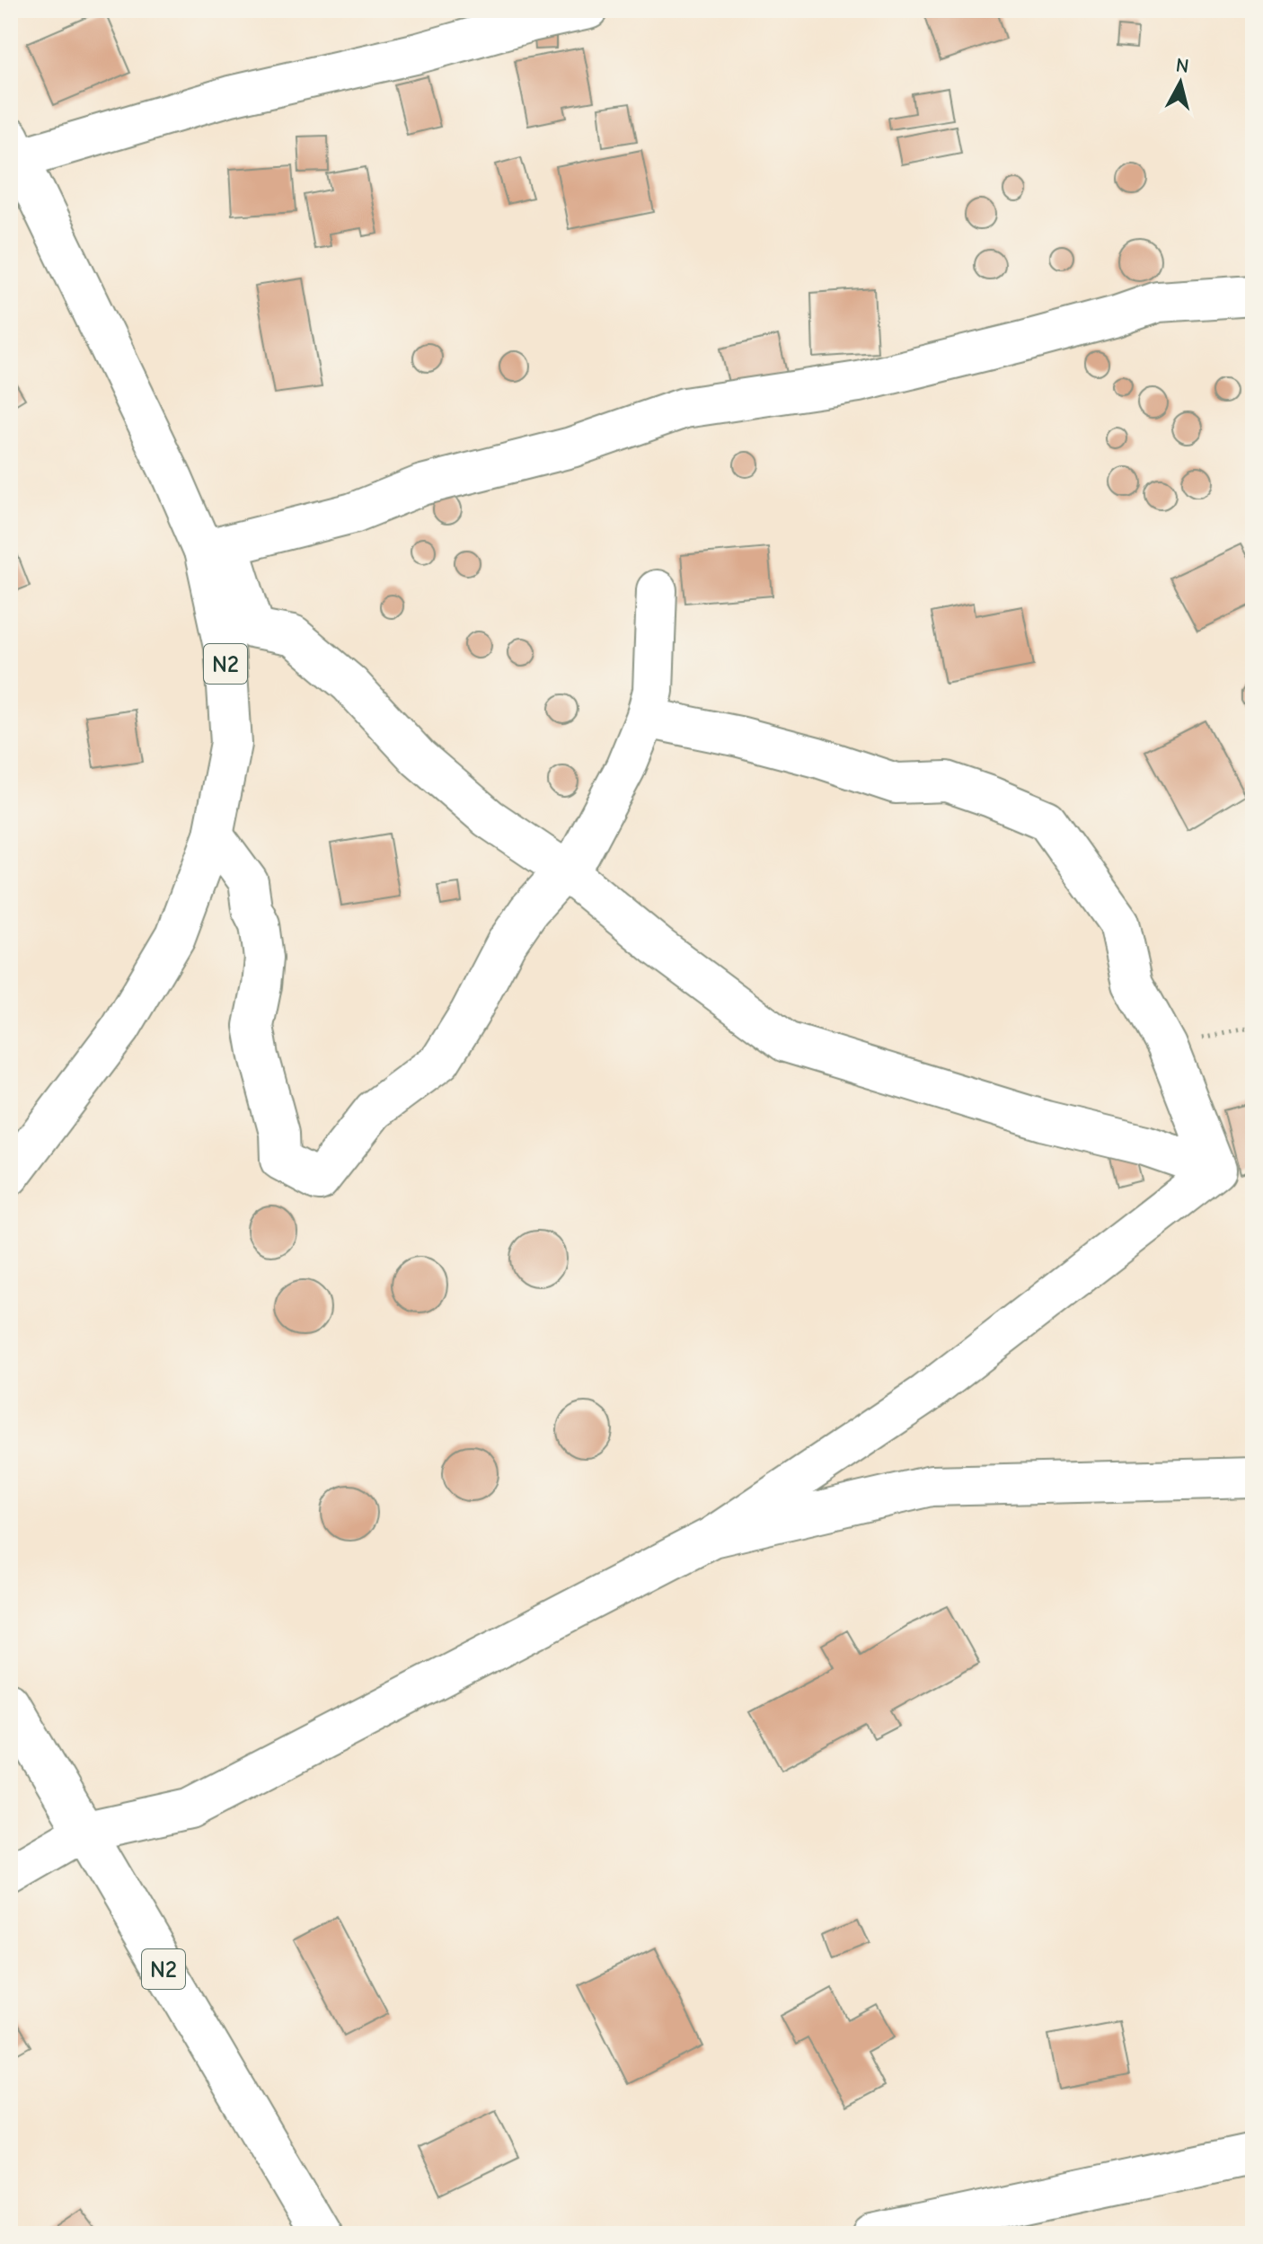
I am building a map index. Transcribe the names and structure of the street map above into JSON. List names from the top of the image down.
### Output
{
  "streets": {
    "main road": ["N2"]
  },
  "north": "top"
}
